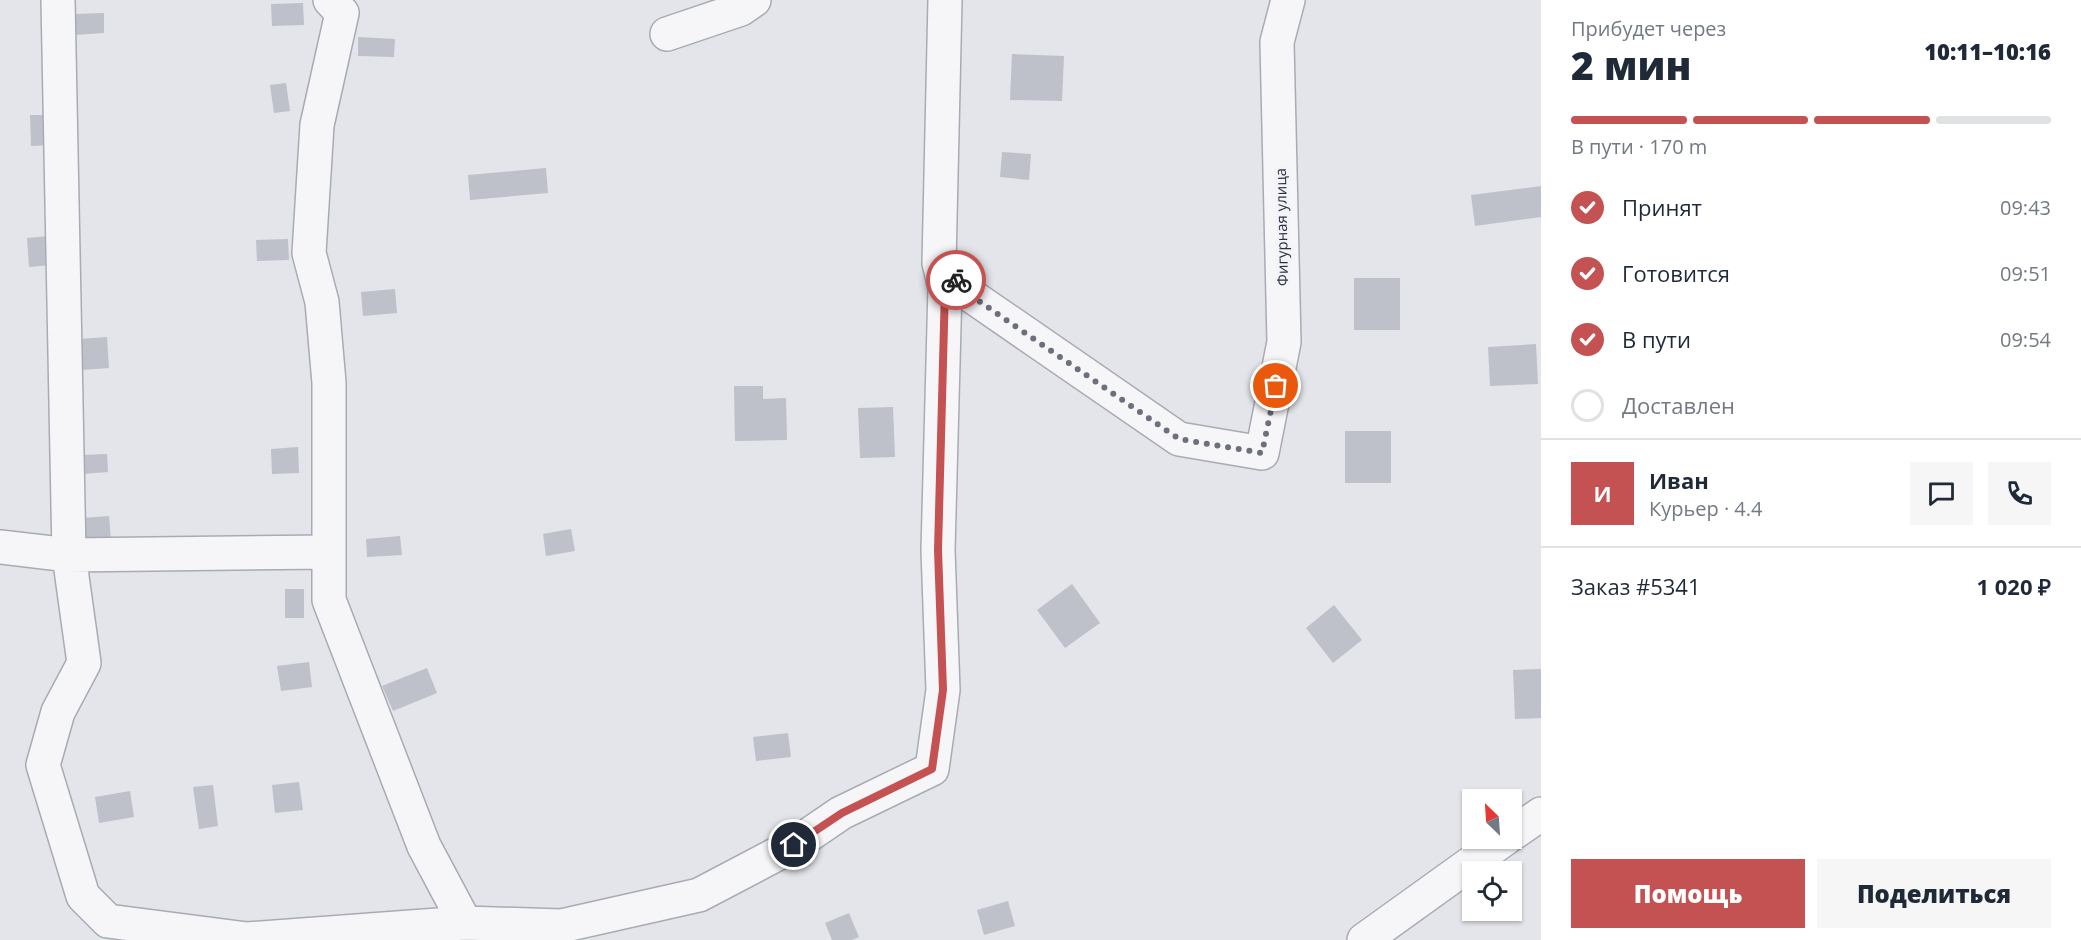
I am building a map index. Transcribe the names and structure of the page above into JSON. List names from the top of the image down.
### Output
{
  "streets": {
    "street": ["Фигурная улица"]
  },
  "north": "top left",
  "page": {
    "heading": ["2 мин", "Прибудет через", "10:11–10:16"],
    "panel": [
      "Иван",
      "Курьер · 4.4",
      "Заказ #5341",
      "1 020 ₽"
    ],
    "bar": "В пути · 170 m",
    "list": [
      ["Принят", "09:43"],
      ["Готовится", "09:51"],
      ["В пути", "09:54"],
      "Доставлен"
    ],
    "round": "И",
    "buttons": ["Помощь", "Поделиться"]
  }
}
